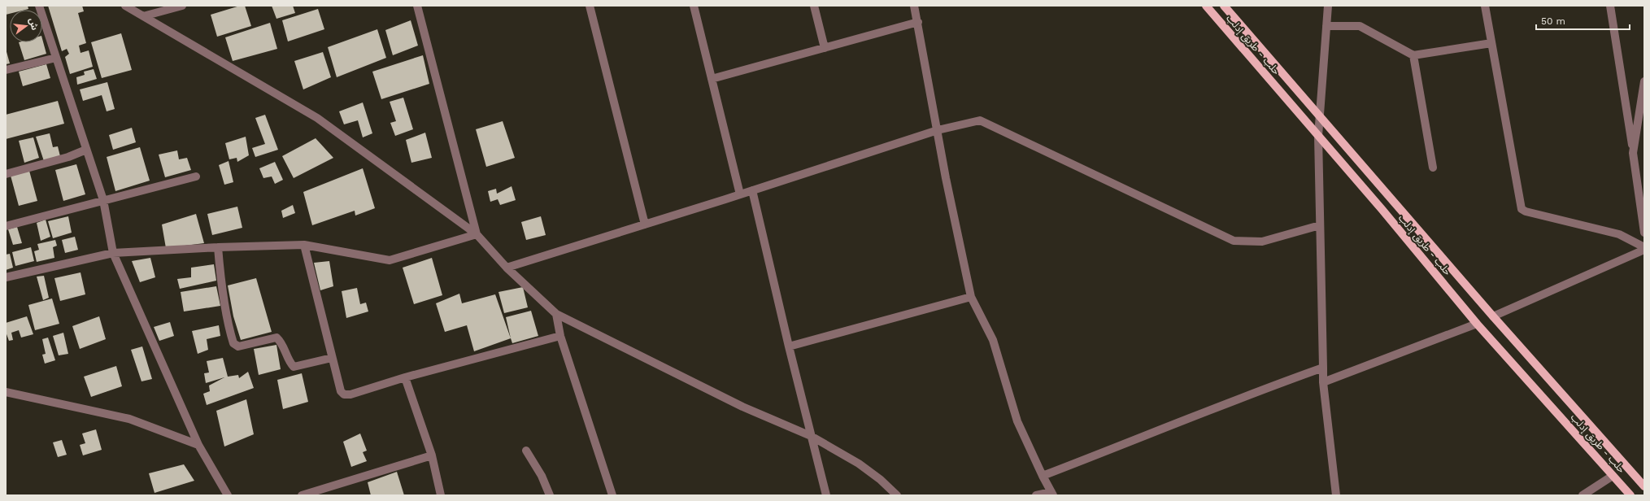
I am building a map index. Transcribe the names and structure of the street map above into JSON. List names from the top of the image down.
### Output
{
  "streets": {
    "main road": ["حلب - طريق إدلب"]
  },
  "scale_bar": "50 m",
  "north": "right"
}
